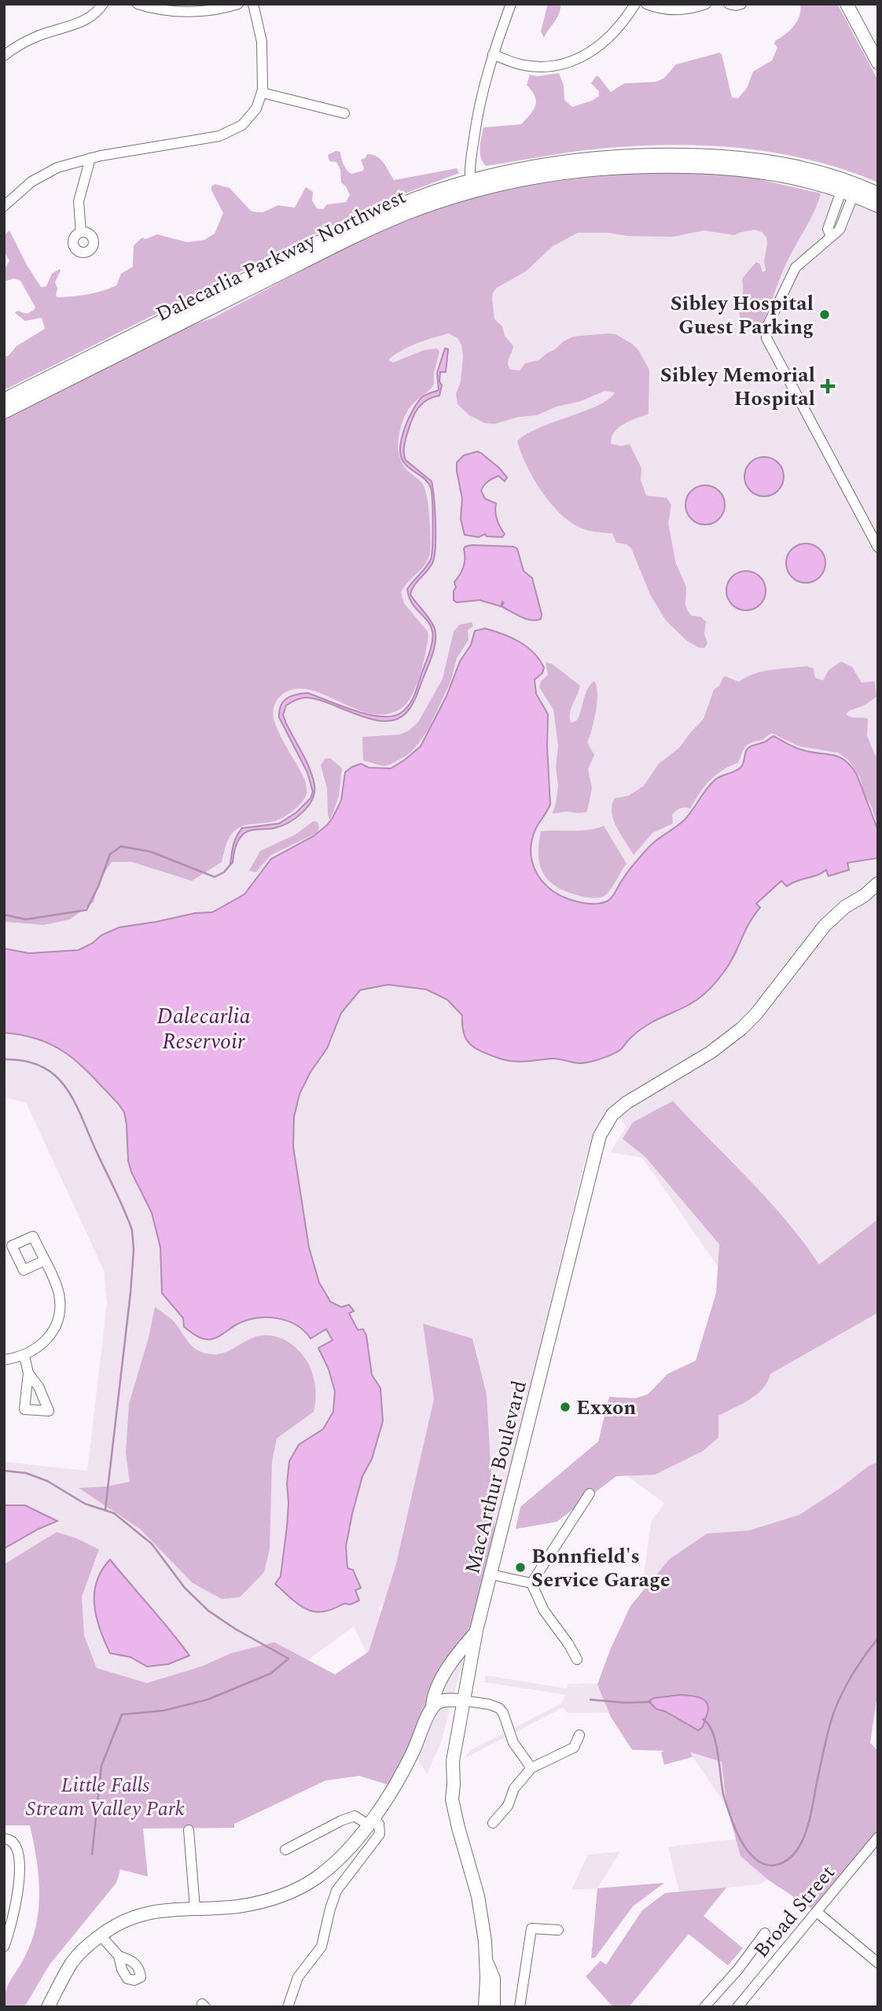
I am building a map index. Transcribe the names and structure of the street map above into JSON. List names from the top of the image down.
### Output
{
  "streets": {
    "main road": ["Dalecarlia Parkway Northwest", "MacArthur Boulevard"],
    "street": ["Broad Street"]
  },
  "water": ["Dalecarlia Reservoir"],
  "parks": ["Little Falls Stream Valley Park"],
  "places": {
    "other": ["Sibley Hospital Guest Parking", "Exxon", "Bonnfield's Service Garage"],
    "health": ["Sibley Memorial Hospital"]
  }
}
